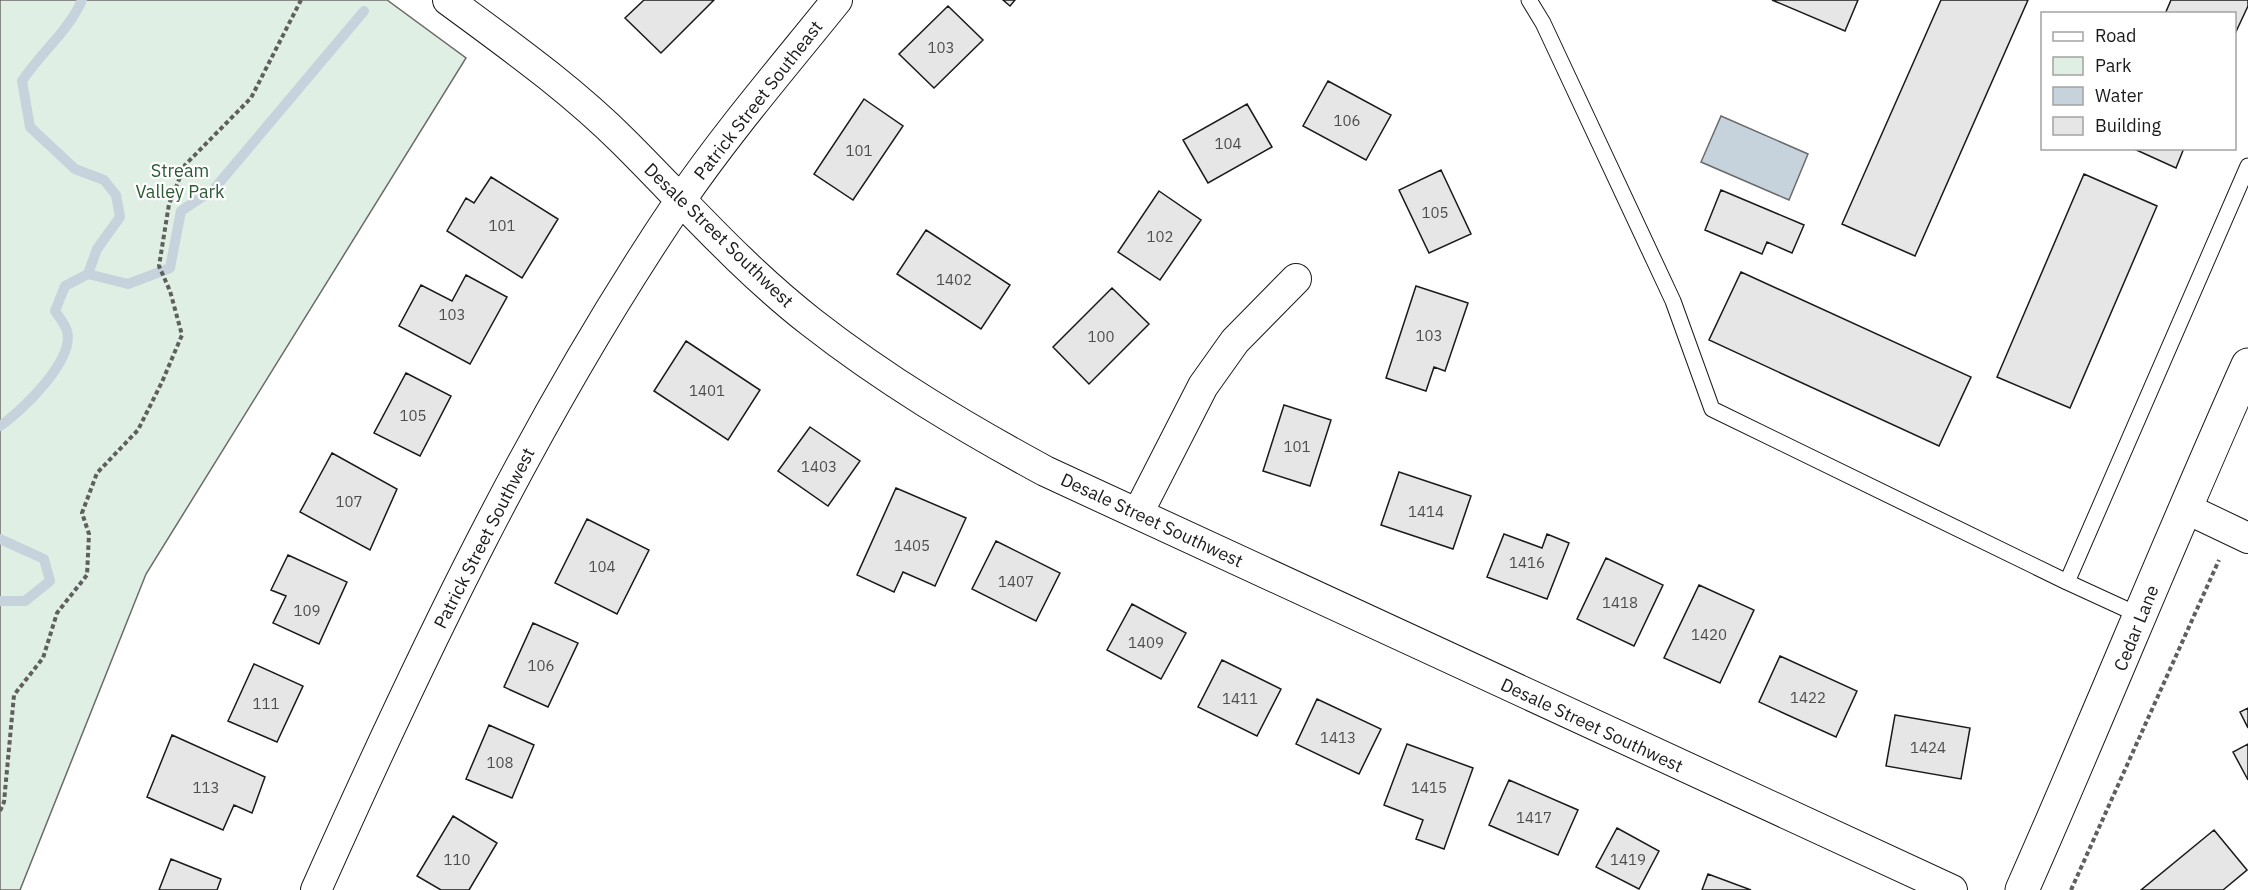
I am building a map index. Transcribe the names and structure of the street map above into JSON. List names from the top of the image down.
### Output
{
  "streets": {
    "main road": ["Cedar Lane"],
    "street": ["Patrick Street Southeast", "Desale Street Southwest", "Patrick Street Southwest"]
  },
  "crossings": [
    ["Patrick Street Southeast", "Desale Street Southwest"],
    ["Patrick Street Southeast", "Patrick Street Southwest"],
    ["Desale Street Southwest", "Patrick Street Southwest"]
  ],
  "parks": ["Stream Valley Park"],
  "house_numbers": [
    "103",
    "106",
    "104",
    "101",
    "105",
    "101",
    "102",
    "1402",
    "103",
    "103",
    "100",
    "1401",
    "105",
    "101",
    "1403",
    "107",
    "1414",
    "1405",
    "1416",
    "104",
    "1407",
    "1418",
    "109",
    "1420",
    "1409",
    "106",
    "1422",
    "1411",
    "111",
    "1413",
    "1424",
    "108",
    "113",
    "1415",
    "1417",
    "110",
    "1419"
  ],
  "legend": [
    "Road",
    "Park",
    "Water",
    "Building"
  ]
}
